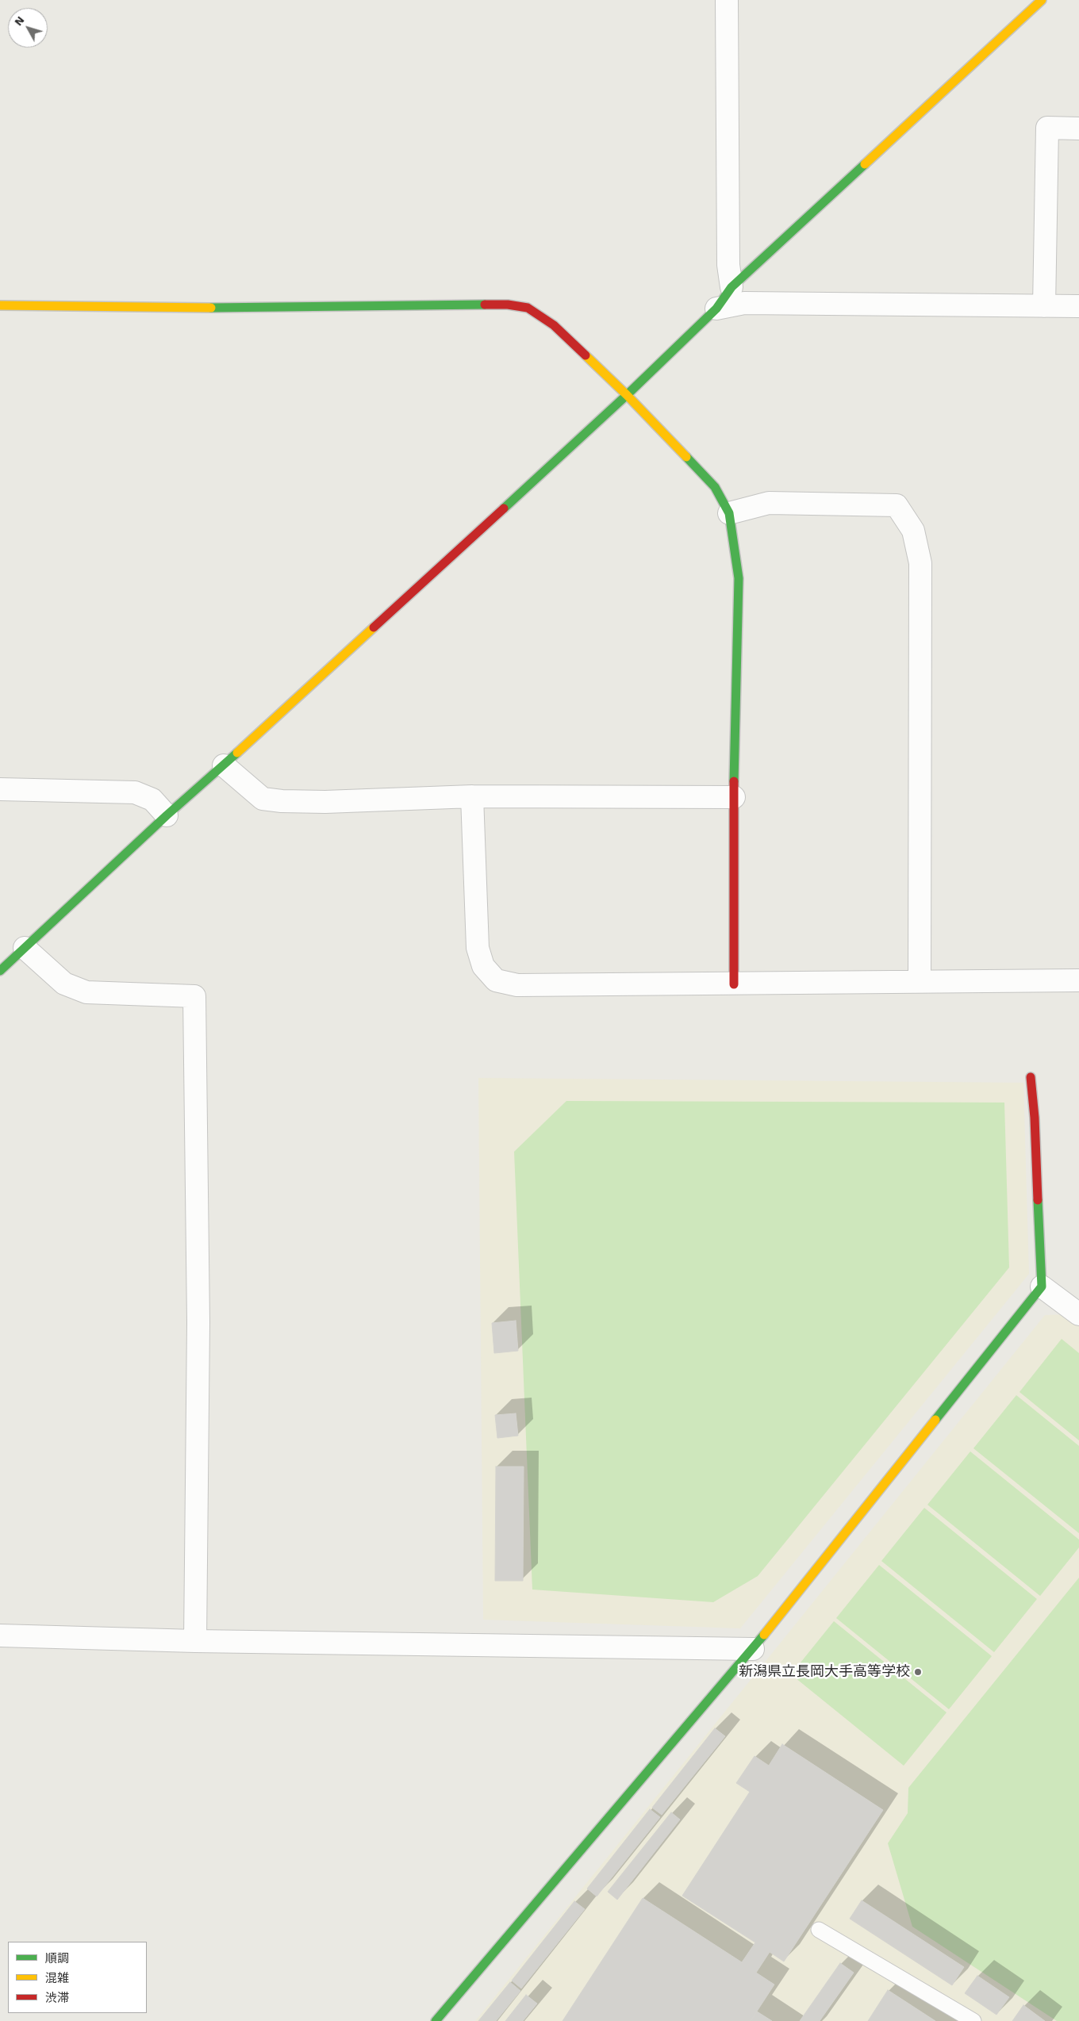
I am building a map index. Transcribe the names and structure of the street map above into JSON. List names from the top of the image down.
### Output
{
  "places": ["新潟県立長岡大手高等学校"],
  "legend": ["順調", "混雑", "渋滞"],
  "north": "top left"
}
